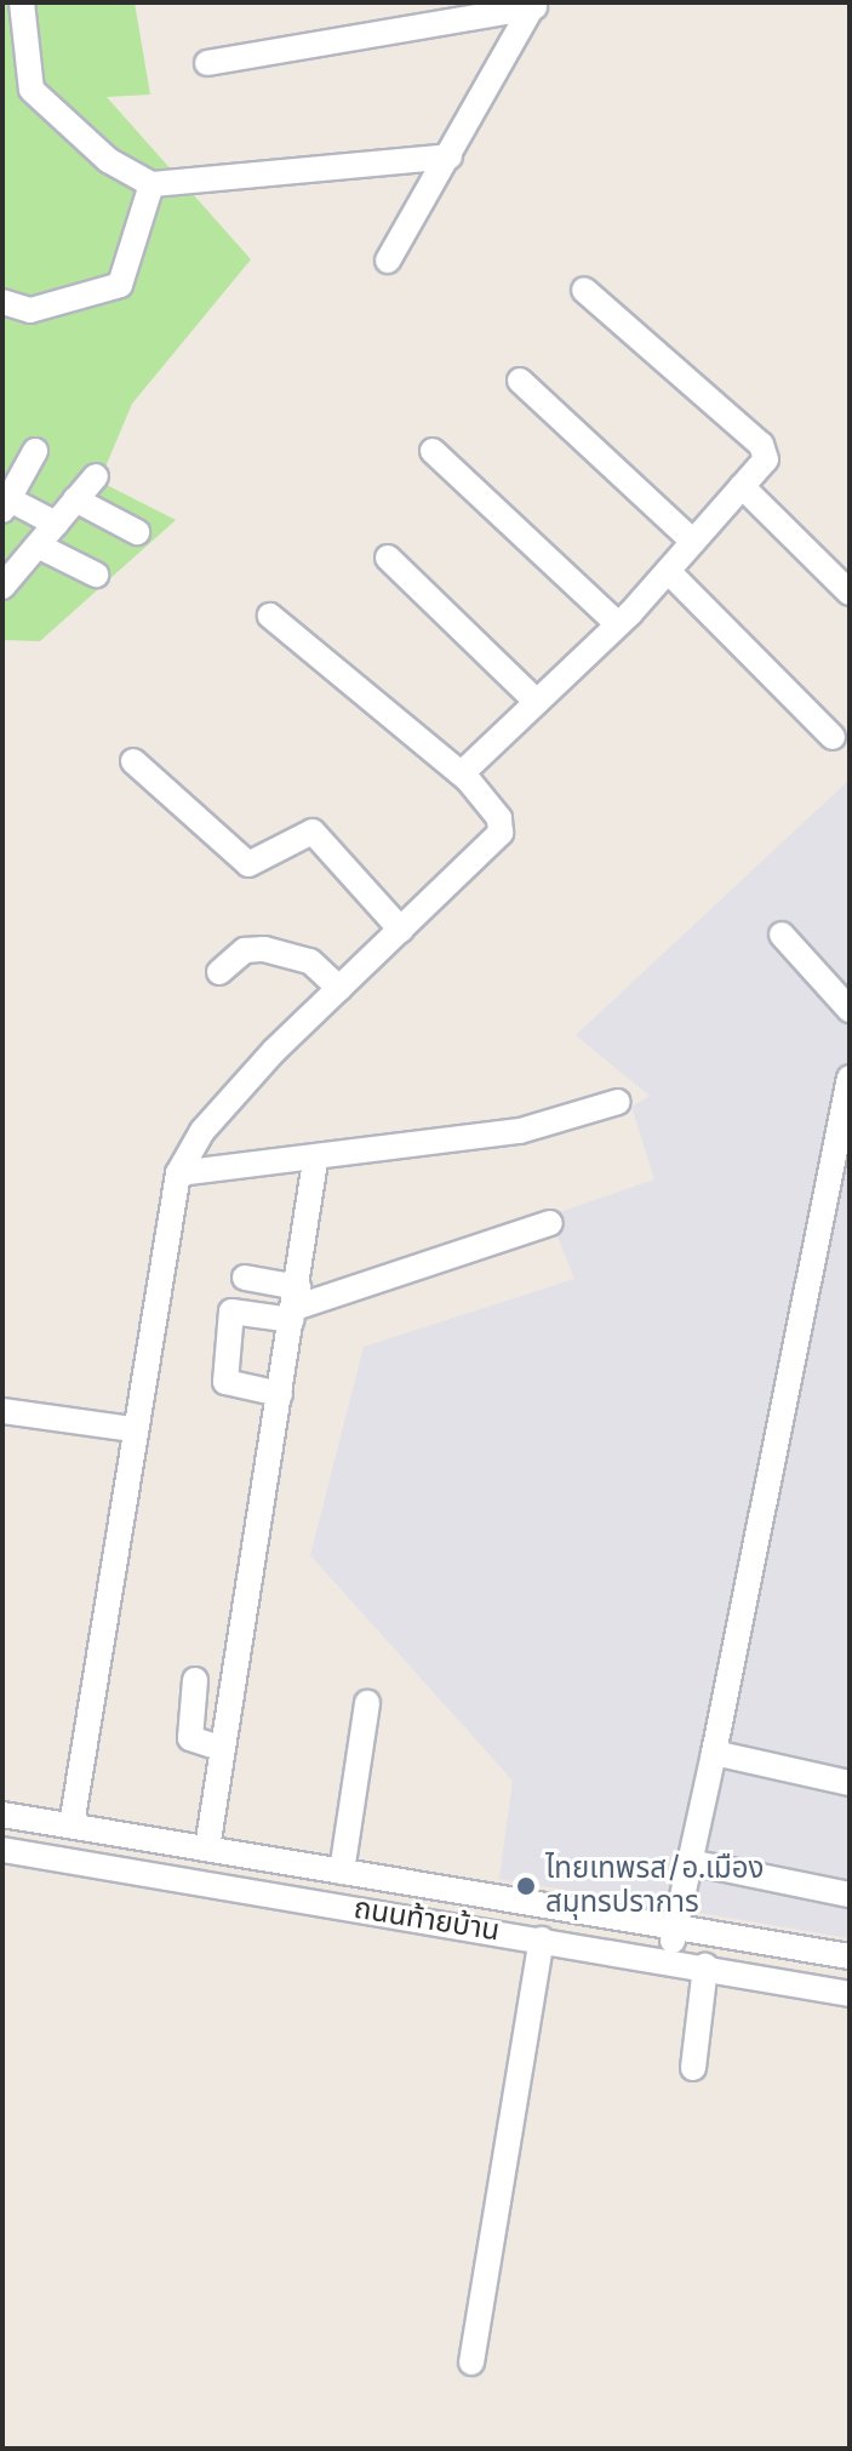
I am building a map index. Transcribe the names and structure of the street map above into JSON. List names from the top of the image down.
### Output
{
  "streets": {
    "street": ["ถนนท้ายบ้าน"]
  },
  "places": ["ไทยเทพรส/อ.เมือง สมุทรปราการ"]
}
